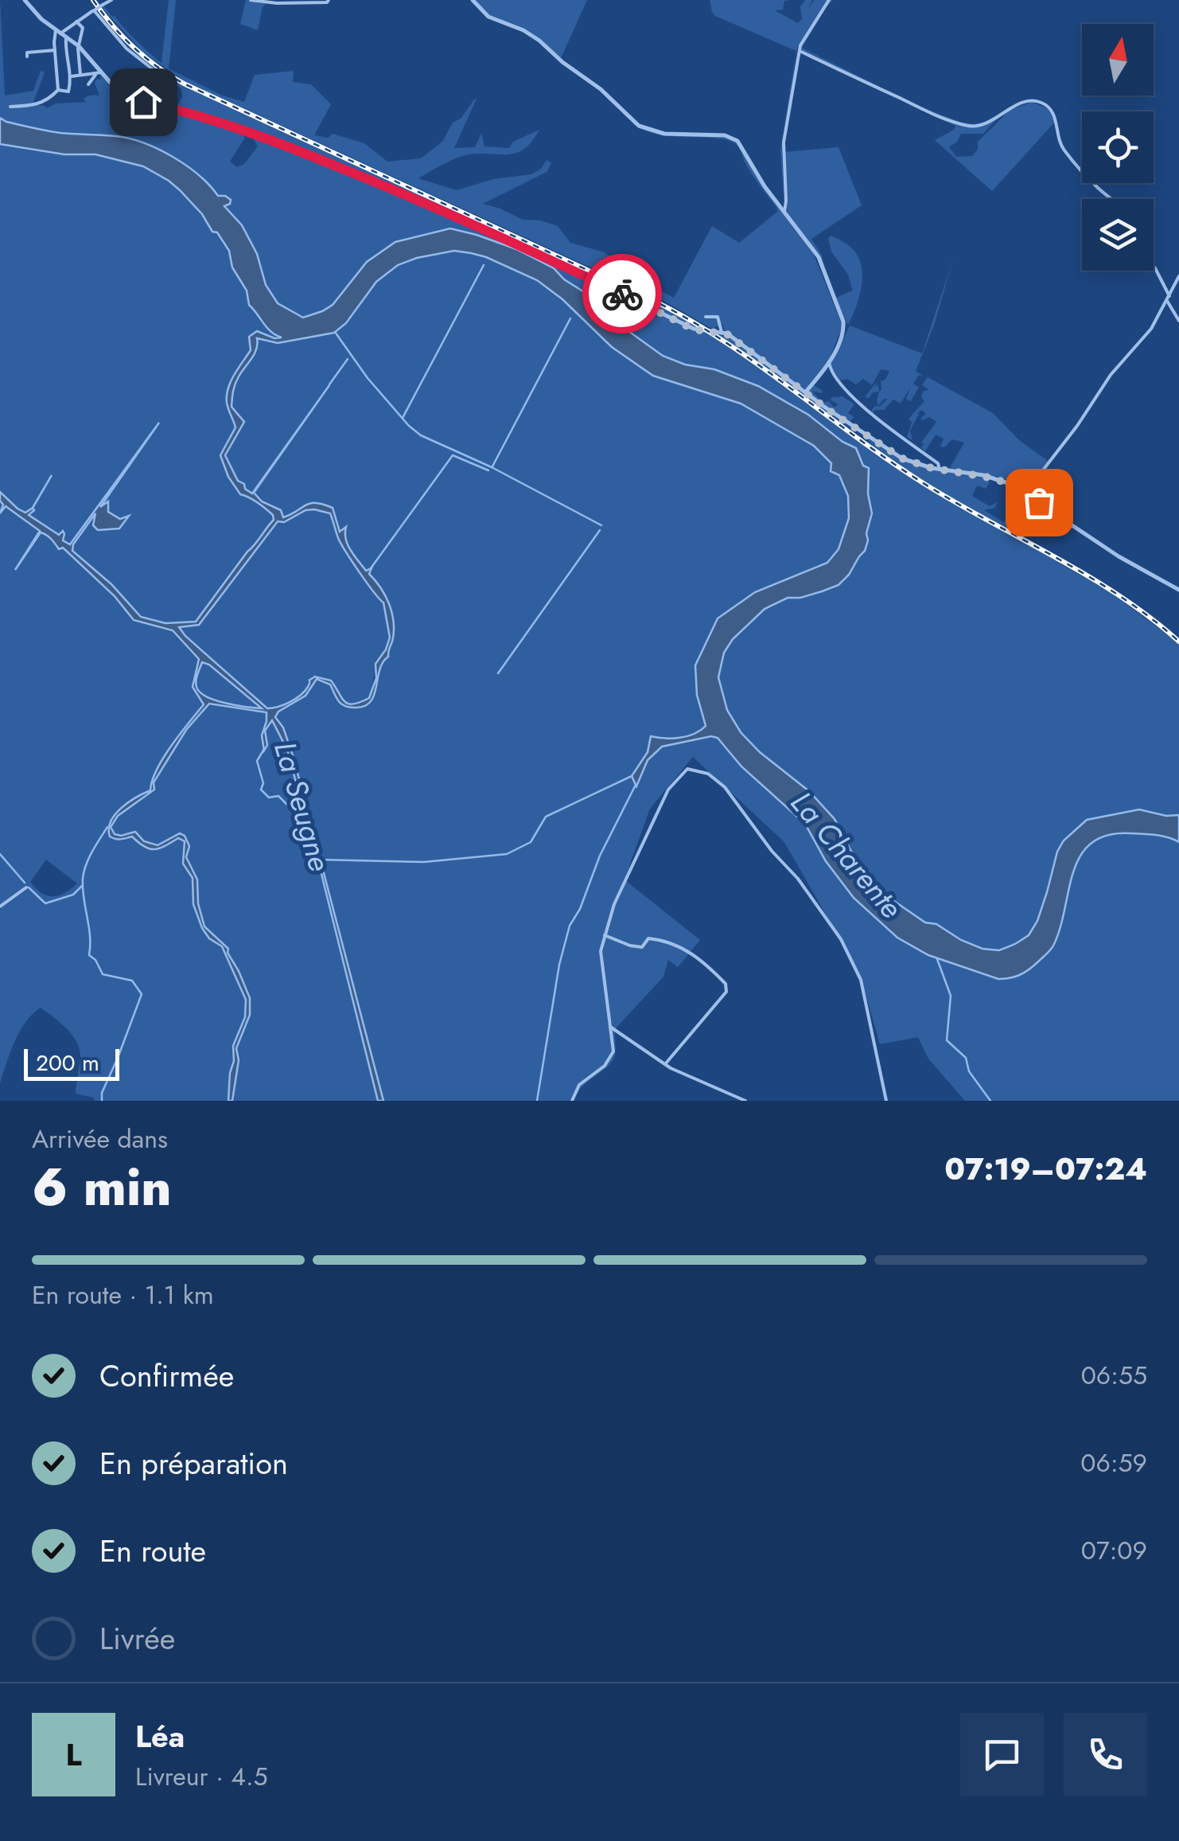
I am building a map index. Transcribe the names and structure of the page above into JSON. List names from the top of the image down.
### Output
{
  "water": ["La Seugne", "La Charente"],
  "scale_bar": "200 m",
  "north": "top",
  "page": {
    "scale": "200 m",
    "heading": ["6 min", "Arrivée dans", "07:19–07:24"],
    "panel": ["Léa", "Livreur · 4.5"],
    "bar": "En route · 1.1 km",
    "list": [
      ["Confirmée", "06:55"],
      ["En préparation", "06:59"],
      ["En route", "07:09"],
      "Livrée"
    ],
    "round": "L"
  }
}
